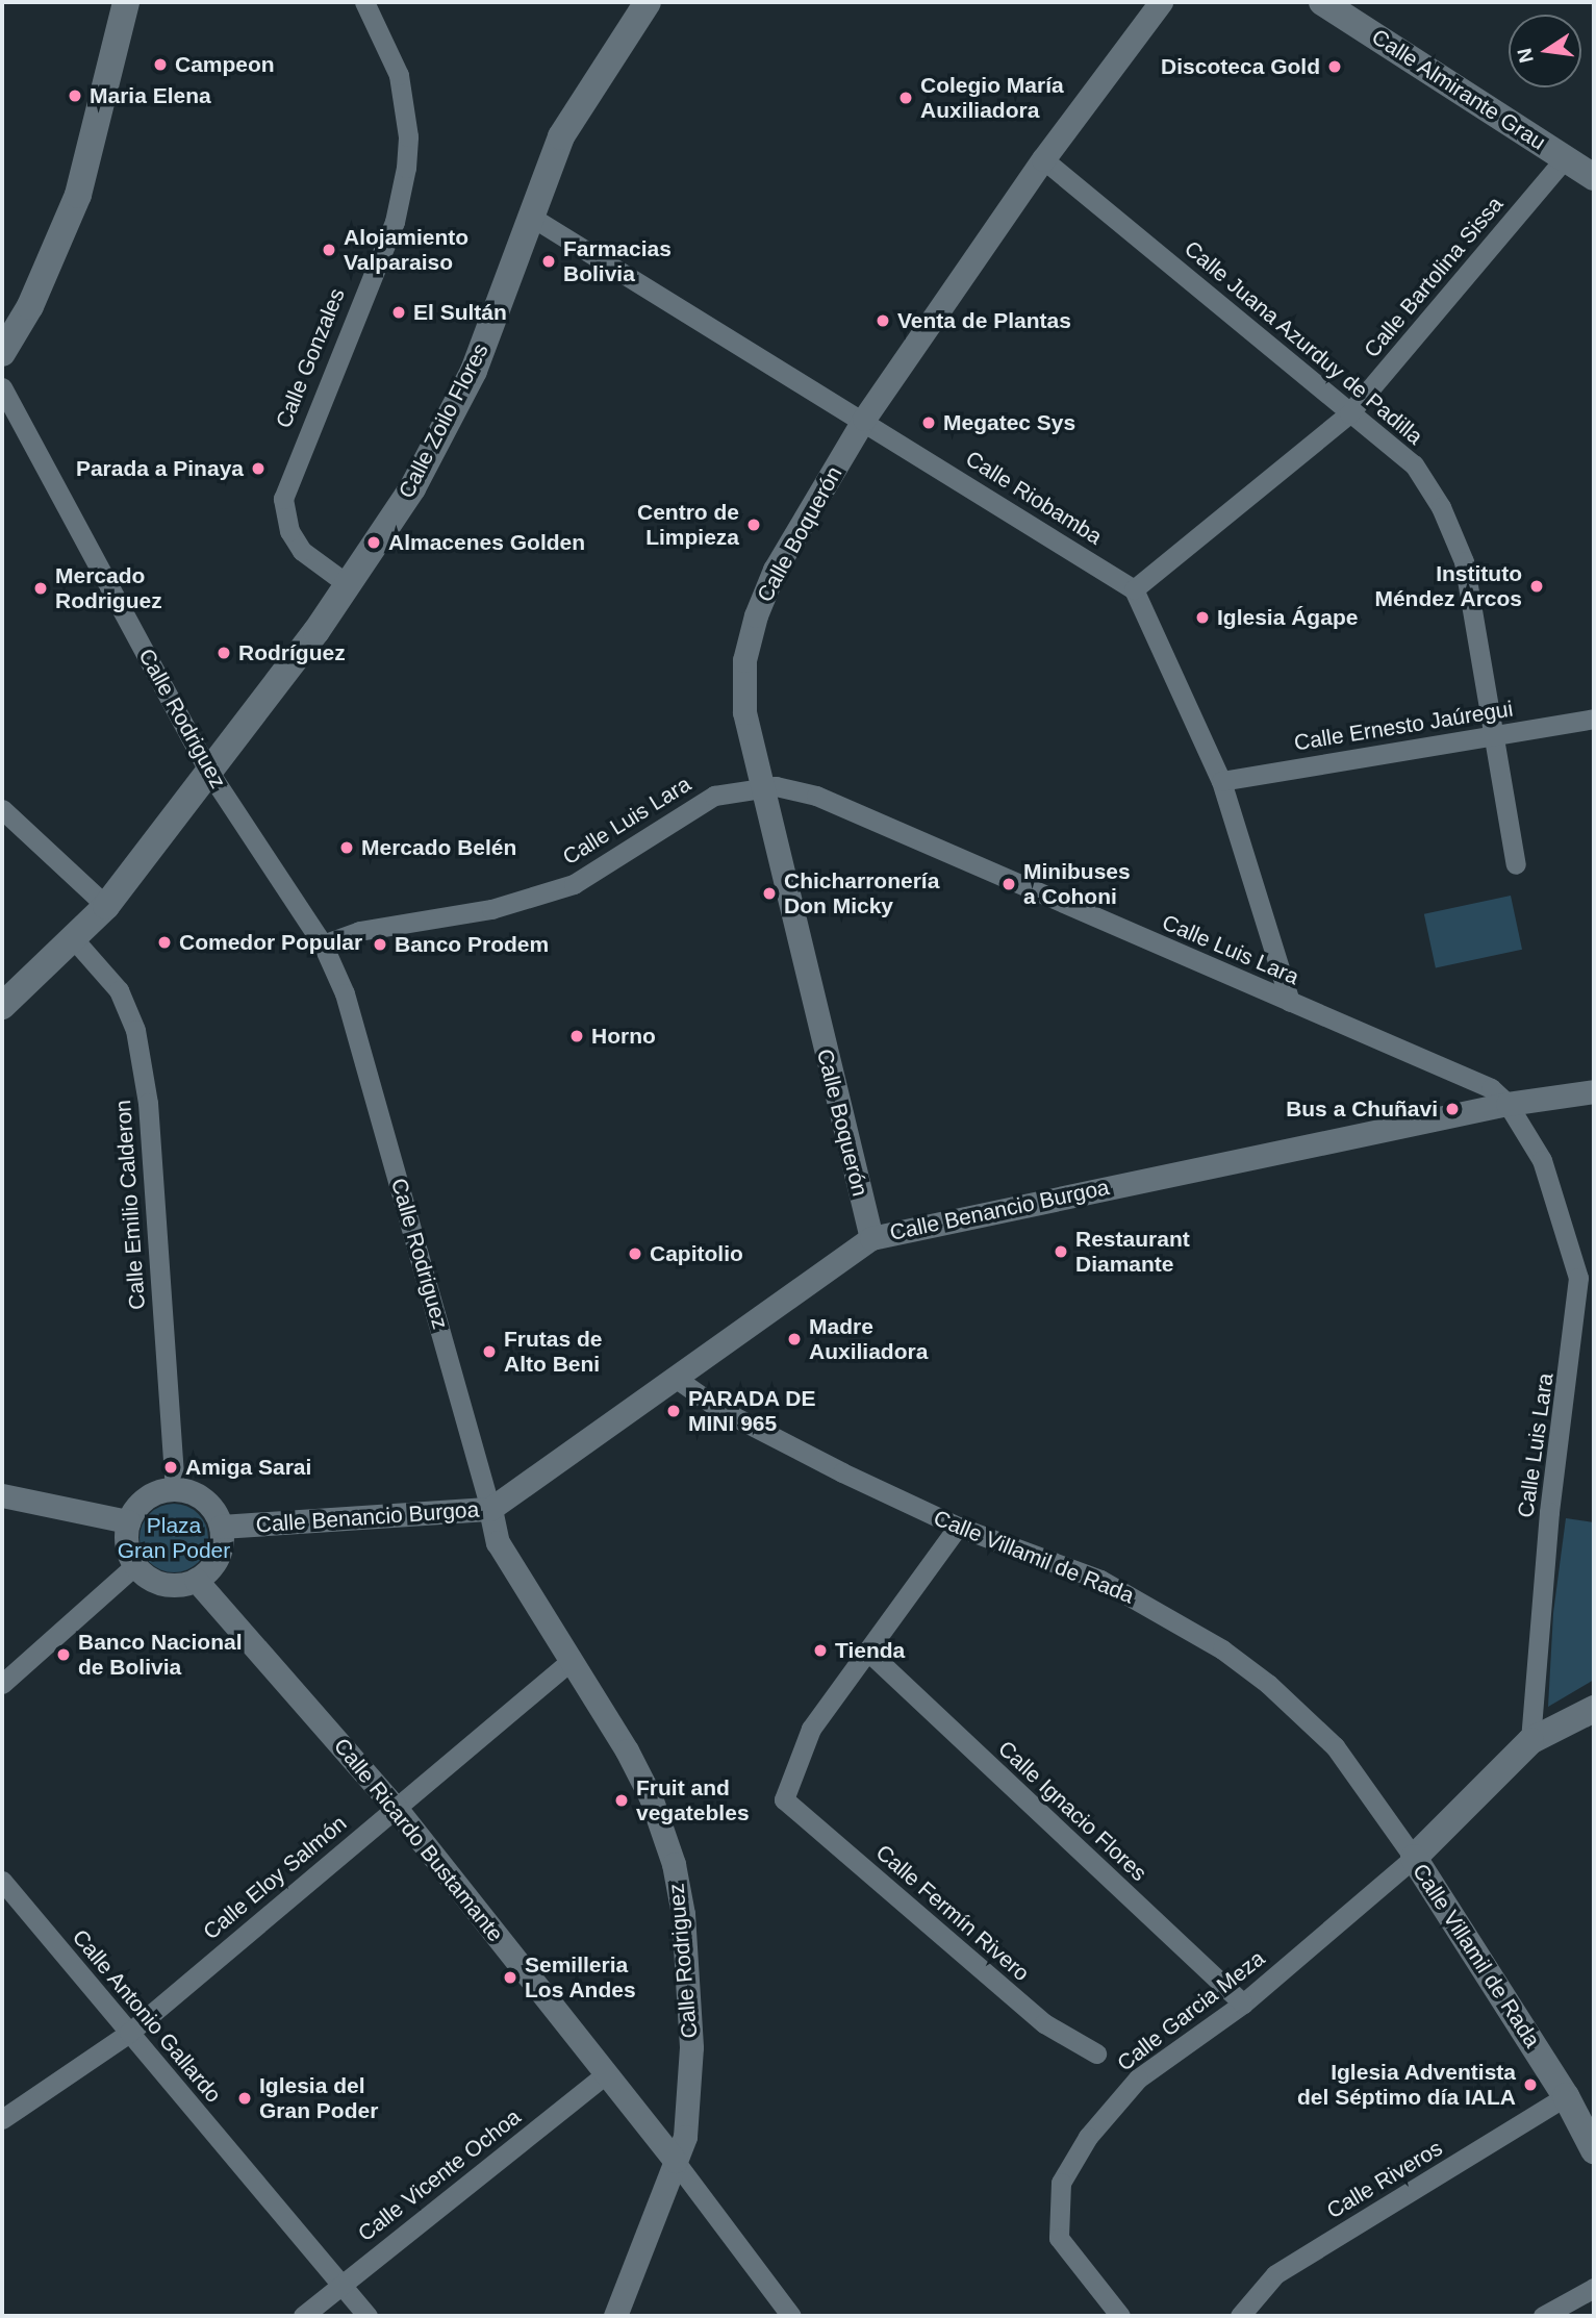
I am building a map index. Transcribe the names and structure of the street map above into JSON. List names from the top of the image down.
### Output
{
  "streets": {
    "main road": ["Calle Almirante Grau", "Calle Zoilo Flores", "Calle Villamil de Rada"],
    "street": [
      "Calle Bartolina Sissa",
      "Calle Juana Azurduy de Padilla",
      "Calle Gonzales",
      "Calle Riobamba",
      "Calle Boquerón",
      "Calle Rodriguez",
      "Calle Ernesto Jaúregui",
      "Calle Luis Lara",
      "Calle Emilio Calderon",
      "Calle Benancio Burgoa",
      "Calle Ignacio Flores",
      "Calle Ricardo Bustamante",
      "Calle Eloy Salmón",
      "Calle Fermín Rivero",
      "Calle Garcia Meza",
      "Calle Antonio Gallardo",
      "Calle Vicente Ochoa",
      "Calle Riveros"
    ]
  },
  "crossings": [
    ["Calle Almirante Grau", "Calle Bartolina Sissa"],
    ["Calle Bartolina Sissa", "Calle Juana Azurduy de Padilla"],
    ["Calle Bartolina Sissa", "Calle Riobamba"],
    ["Calle Juana Azurduy de Padilla", "Calle Boquerón"],
    ["Calle Juana Azurduy de Padilla", "Calle Ernesto Jaúregui"],
    ["Calle Gonzales", "Calle Zoilo Flores"],
    ["Calle Zoilo Flores", "Calle Riobamba"],
    ["Calle Zoilo Flores", "Calle Rodriguez"],
    ["Calle Zoilo Flores", "Calle Emilio Calderon"],
    ["Calle Riobamba", "Calle Boquerón"],
    ["Calle Boquerón", "Calle Luis Lara"],
    ["Calle Boquerón", "Calle Benancio Burgoa"],
    ["Calle Rodriguez", "Calle Luis Lara"],
    ["Calle Rodriguez", "Calle Benancio Burgoa"],
    ["Calle Rodriguez", "Calle Ricardo Bustamante"],
    ["Calle Rodriguez", "Calle Eloy Salmón"],
    ["Calle Luis Lara", "Calle Benancio Burgoa"],
    ["Calle Emilio Calderon", "Calle Benancio Burgoa"],
    ["Calle Emilio Calderon", "Calle Ricardo Bustamante"],
    ["Calle Benancio Burgoa", "Calle Villamil de Rada"],
    ["Calle Benancio Burgoa", "Calle Ricardo Bustamante"],
    ["Calle Villamil de Rada", "Calle Garcia Meza"],
    ["Calle Villamil de Rada", "Calle Riveros"],
    ["Calle Ignacio Flores", "Calle Fermín Rivero"],
    ["Calle Ignacio Flores", "Calle Garcia Meza"],
    ["Calle Ricardo Bustamante", "Calle Eloy Salmón"],
    ["Calle Ricardo Bustamante", "Calle Vicente Ochoa"],
    ["Calle Eloy Salmón", "Calle Antonio Gallardo"],
    ["Calle Antonio Gallardo", "Calle Vicente Ochoa"]
  ],
  "parks": ["Plaza Gran Poder"],
  "places": [
    "Campeon",
    "Discoteca Gold",
    "Maria Elena",
    "Colegio María Auxiliadora",
    "Alojamiento Valparaiso",
    "Farmacias Bolivia",
    "El Sultán",
    "Venta de Plantas",
    "Megatec Sys",
    "Parada a Pinaya",
    "Centro de Limpieza",
    "Almacenes Golden",
    "Instituto Méndez Arcos",
    "Mercado Rodriguez",
    "Iglesia Ágape",
    "Rodríguez",
    "Mercado Belén",
    "Minibuses a Cohoni",
    "Chicharronería Don Micky",
    "Comedor Popular",
    "Banco Prodem",
    "Horno",
    "Bus a Chuñavi",
    "Restaurant Diamante",
    "Capitolio",
    "Madre Auxiliadora",
    "Frutas de Alto Beni",
    "PARADA DE MINI 965",
    "Amiga Sarai",
    "Tienda",
    "Banco Nacional de Bolivia",
    "Fruit and vegatebles",
    "Semilleria Los Andes",
    "Iglesia Adventista del Séptimo día IALA",
    "Iglesia del Gran Poder"
  ],
  "north": "left"
}
